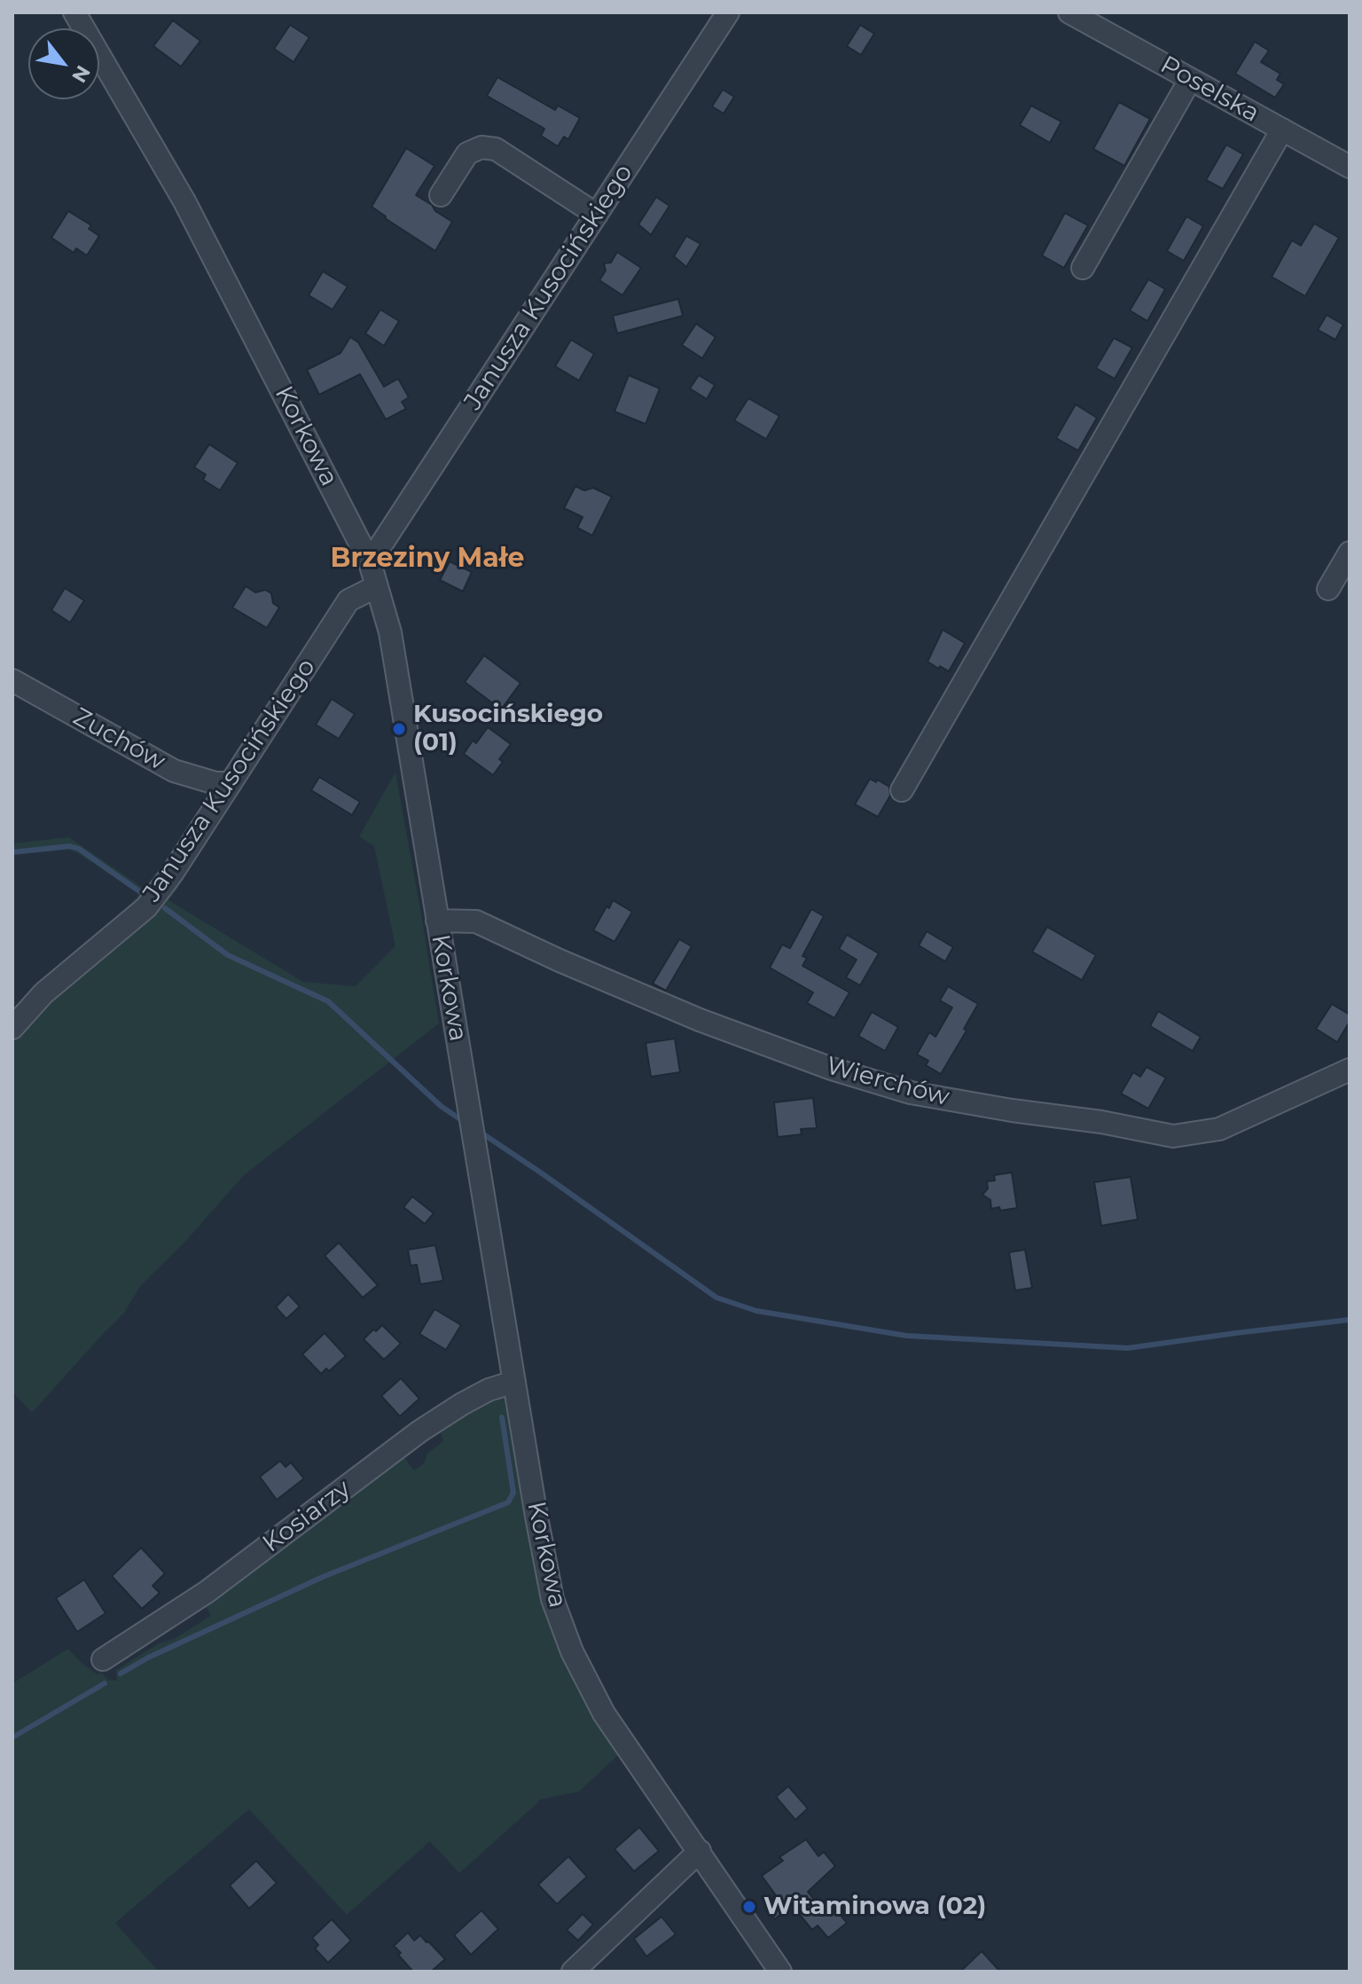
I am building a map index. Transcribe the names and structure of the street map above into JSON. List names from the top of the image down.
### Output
{
  "streets": {
    "street": [
      "Poselska",
      "Janusza Kusocińskiego",
      "Korkowa",
      "Zuchów",
      "Wierchów",
      "Kosiarzy"
    ]
  },
  "crossings": [
    ["Janusza Kusocińskiego", "Korkowa"],
    ["Janusza Kusocińskiego", "Zuchów"],
    ["Korkowa", "Wierchów"],
    ["Korkowa", "Kosiarzy"]
  ],
  "districts": ["Brzeziny Małe"],
  "places": ["Kusocińskiego (01)", "Witaminowa (02)"],
  "north": "bottom right"
}
